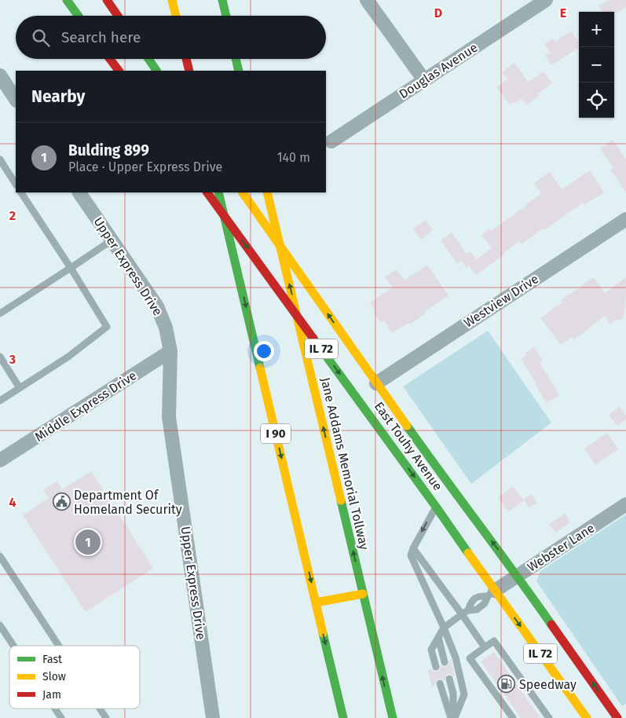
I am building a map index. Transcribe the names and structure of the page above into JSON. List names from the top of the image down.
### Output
{
  "streets": {
    "main road": [
      "IL 72",
      "I 90",
      "East Touhy Avenue",
      "Jane Addams Memorial Tollway"
    ],
    "street": [
      "Douglas Avenue",
      "Upper Express Drive",
      "Westview Drive",
      "Middle Express Drive",
      "Webster Lane"
    ]
  },
  "crossings": [
    ["Upper Express Drive", "Middle Express Drive"],
    ["Westview Drive", "East Touhy Avenue"],
    ["East Touhy Avenue", "Webster Lane"]
  ],
  "places": {
    "public building": ["Department Of Homeland Security"],
    "fuel station": ["Speedway"]
  },
  "legend": ["Fast", "Slow", "Jam"],
  "page": {
    "map_buttons": ["+", "−"],
    "search": "Search here",
    "heading": "Nearby",
    "list": [
      {
        "mark": "1",
        "name": "Bulding 899",
        "note": "Place · Upper Express Drive",
        "value": "140 m"
      }
    ],
    "pins": "1"
  },
  "grid": {
    "columns": ["D", "E"],
    "rows": ["2", "3", "4"]
  }
}
